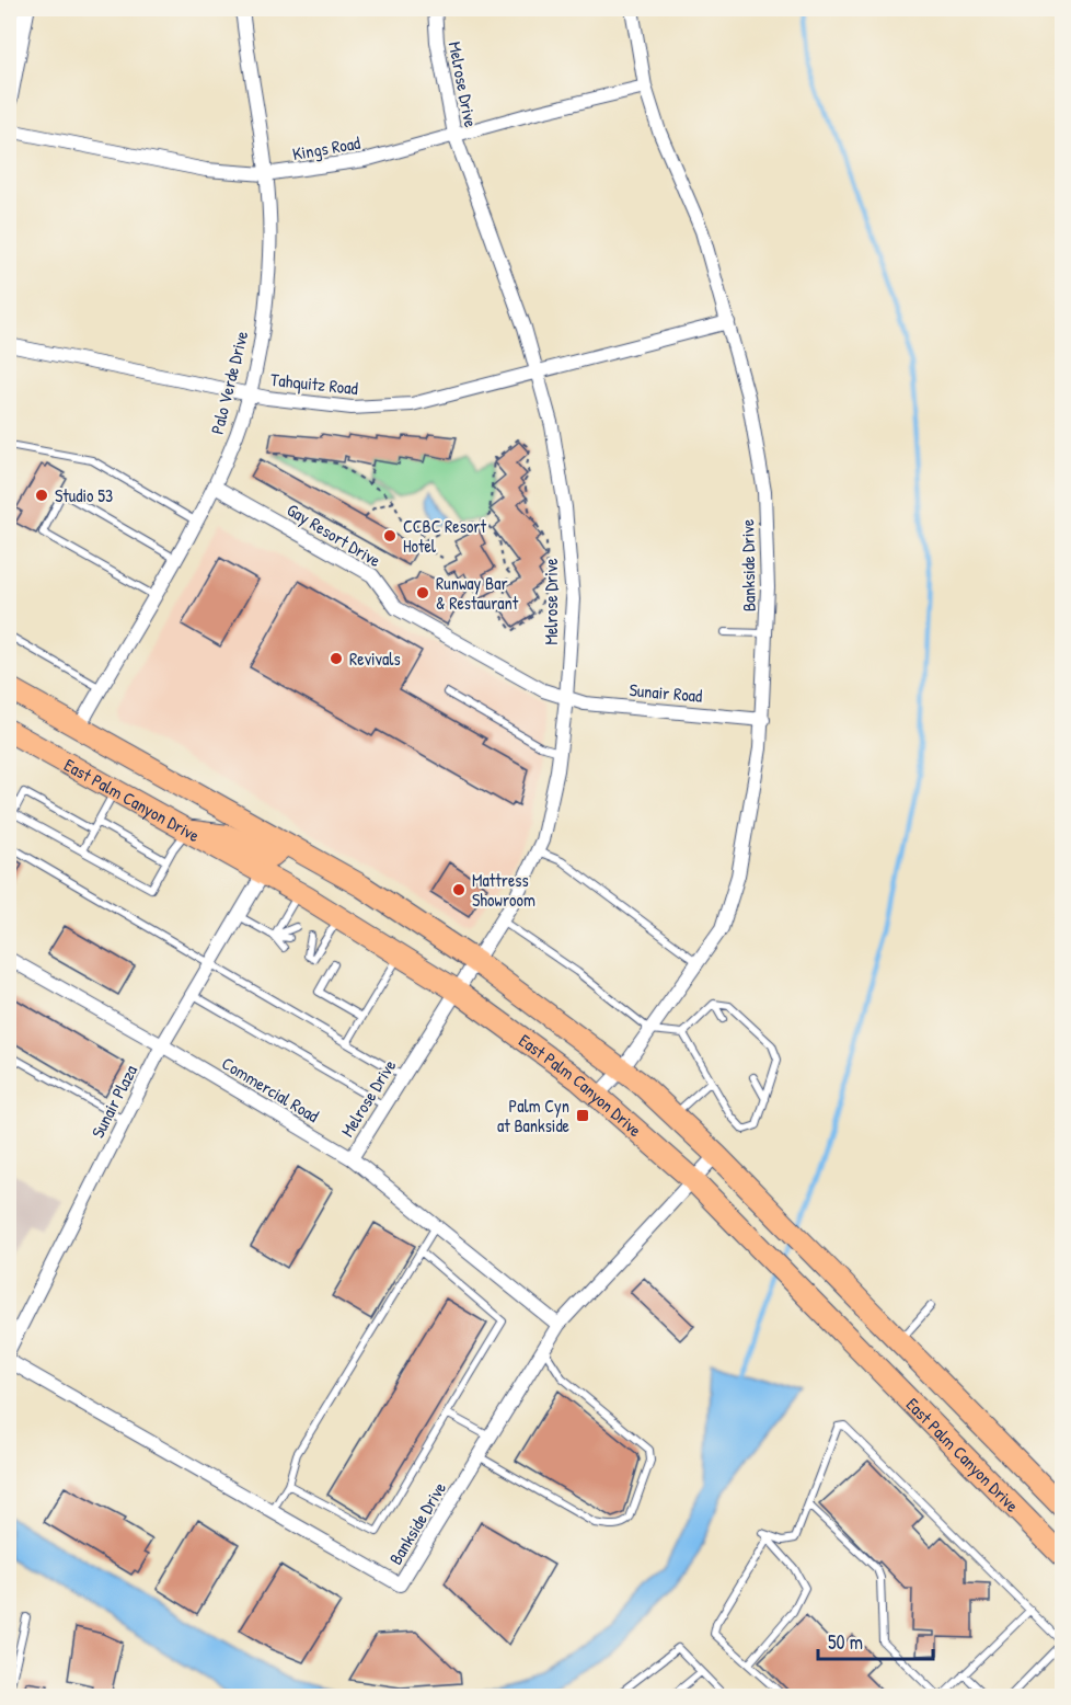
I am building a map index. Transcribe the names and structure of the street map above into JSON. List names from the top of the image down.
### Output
{
  "streets": {
    "main road": ["East Palm Canyon Drive"],
    "street": [
      "Melrose Drive",
      "Kings Road",
      "Palo Verde Drive",
      "Tahquitz Road",
      "Gay Resort Drive",
      "Bankside Drive",
      "Sunair Road",
      "Commercial Road",
      "Sunair Plaza"
    ]
  },
  "crossings": [
    ["Melrose Drive", "Kings Road"],
    ["Melrose Drive", "Tahquitz Road"],
    ["Melrose Drive", "Gay Resort Drive"],
    ["Melrose Drive", "Sunair Road"],
    ["Melrose Drive", "East Palm Canyon Drive"],
    ["Melrose Drive", "Commercial Road"],
    ["Kings Road", "Palo Verde Drive"],
    ["Kings Road", "Bankside Drive"],
    ["Palo Verde Drive", "Tahquitz Road"],
    ["Palo Verde Drive", "Gay Resort Drive"],
    ["Palo Verde Drive", "East Palm Canyon Drive"],
    ["Tahquitz Road", "Bankside Drive"],
    ["Gay Resort Drive", "Sunair Road"],
    ["Bankside Drive", "Sunair Road"],
    ["Bankside Drive", "East Palm Canyon Drive"],
    ["Bankside Drive", "Commercial Road"],
    ["East Palm Canyon Drive", "Sunair Plaza"],
    ["Commercial Road", "Sunair Plaza"]
  ],
  "places": {
    "other": [
      "Studio 53",
      "CCBC Resort Hotel",
      "Runway Bar & Restaurant",
      "Revivals",
      "Mattress Showroom"
    ],
    "transit": ["Palm Cyn at Bankside"]
  },
  "scale_bar": "50 m"
}
